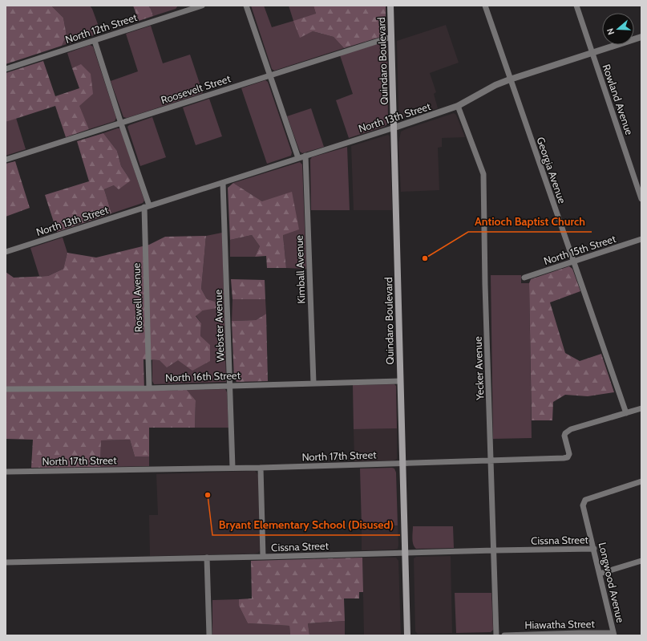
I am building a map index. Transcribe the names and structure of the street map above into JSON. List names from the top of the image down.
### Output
{
  "streets": {
    "main road": ["Quindaro Boulevard"],
    "street": [
      "North 12th Street",
      "Roosevelt Street",
      "Rowland Avenue",
      "North 13th Street",
      "Georgia Avenue",
      "North 15th Street",
      "Kimball Avenue",
      "Roswell Avenue",
      "Webster Avenue",
      "Yecker Avenue",
      "North 16th Street",
      "North 17th Street",
      "Cissna Street",
      "Longwood Avenue",
      "Hiawatha Street"
    ]
  },
  "crossings": [
    ["North 12th Street", "Roswell Avenue"],
    ["Quindaro Boulevard", "Roosevelt Street"],
    ["Quindaro Boulevard", "North 13th Street"],
    ["Quindaro Boulevard", "North 16th Street"],
    ["Quindaro Boulevard", "North 17th Street"],
    ["Quindaro Boulevard", "Cissna Street"],
    ["Roosevelt Street", "Roswell Avenue"],
    ["Rowland Avenue", "North 13th Street"],
    ["North 13th Street", "Georgia Avenue"],
    ["North 13th Street", "Kimball Avenue"],
    ["North 13th Street", "Roswell Avenue"],
    ["North 13th Street", "Webster Avenue"],
    ["North 13th Street", "Yecker Avenue"],
    ["Georgia Avenue", "North 15th Street"],
    ["Georgia Avenue", "North 17th Street"],
    ["Kimball Avenue", "North 16th Street"],
    ["Roswell Avenue", "North 16th Street"],
    ["Webster Avenue", "North 16th Street"],
    ["Webster Avenue", "North 17th Street"],
    ["Yecker Avenue", "North 17th Street"],
    ["Yecker Avenue", "Cissna Street"],
    ["Cissna Street", "Longwood Avenue"],
    ["Longwood Avenue", "Hiawatha Street"]
  ],
  "places": ["Antioch Baptist Church", "Bryant Elementary School (Disused)"],
  "north": "left"
}
